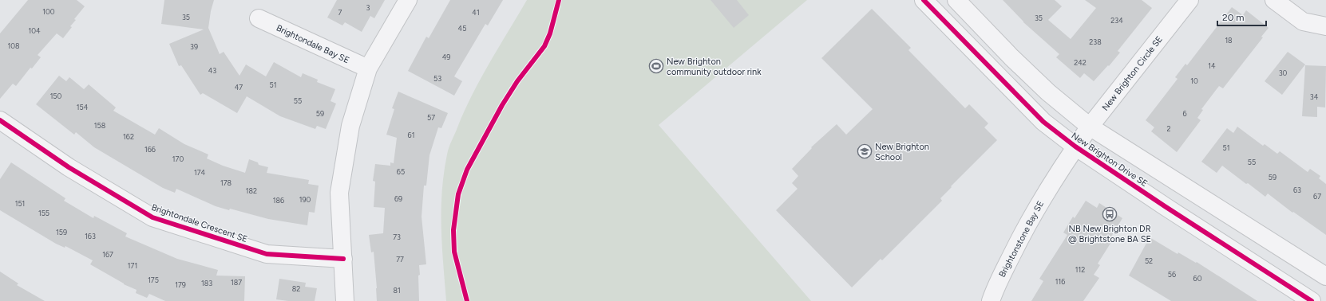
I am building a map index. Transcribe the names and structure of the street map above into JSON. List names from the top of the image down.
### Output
{
  "streets": {
    "street": [
      "Brightondale Bay SE",
      "New Brighton Circle SE",
      "New Brighton Drive SE",
      "Brightondale Crescent SE",
      "Brightonstone Bay SE"
    ]
  },
  "crossings": [
    ["New Brighton Circle SE", "New Brighton Drive SE"],
    ["New Brighton Circle SE", "Brightonstone Bay SE"],
    ["New Brighton Drive SE", "Brightonstone Bay SE"]
  ],
  "places": {
    "sports": ["New Brighton community outdoor rink"],
    "school or university": ["New Brighton School"],
    "bus stop": ["NB New Brighton DR @ Brightstone BA SE"]
  },
  "house_numbers": [
    "3",
    "100",
    "7",
    "41",
    "35",
    "35",
    "234",
    "45",
    "104",
    "18",
    "238",
    "108",
    "39",
    "49",
    "242",
    "14",
    "43",
    "30",
    "53",
    "10",
    "51",
    "47",
    "150",
    "34",
    "55",
    "154",
    "59",
    "6",
    "57",
    "158",
    "2",
    "61",
    "162",
    "51",
    "166",
    "170",
    "55",
    "65",
    "174",
    "59",
    "178",
    "63",
    "182",
    "67",
    "69",
    "190",
    "186",
    "151",
    "155",
    "159",
    "163",
    "73",
    "167",
    "77",
    "52",
    "171",
    "112",
    "56",
    "60",
    "175",
    "116",
    "187",
    "183",
    "179",
    "82",
    "81"
  ],
  "scale_bar": "20 m"
}
